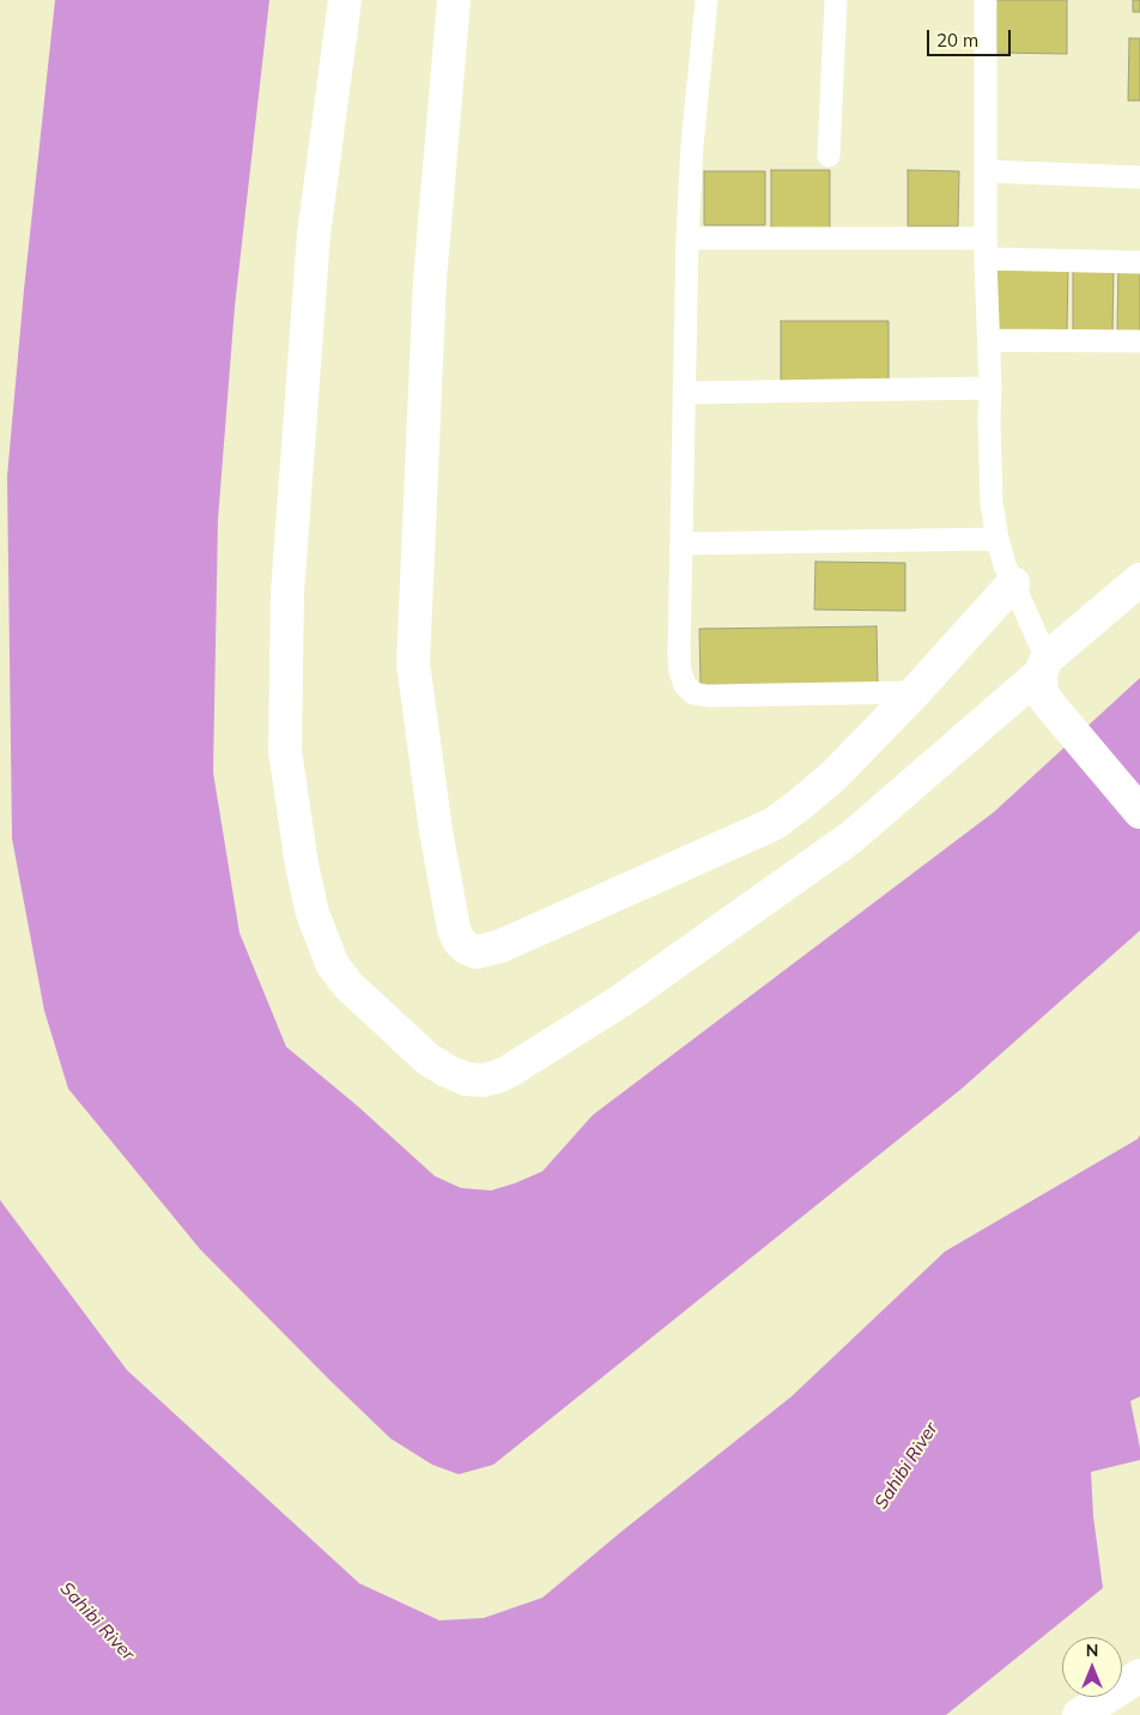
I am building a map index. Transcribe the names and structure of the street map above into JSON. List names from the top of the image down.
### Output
{
  "water": ["Sahibi River"],
  "scale_bar": "20 m",
  "north": "top"
}
